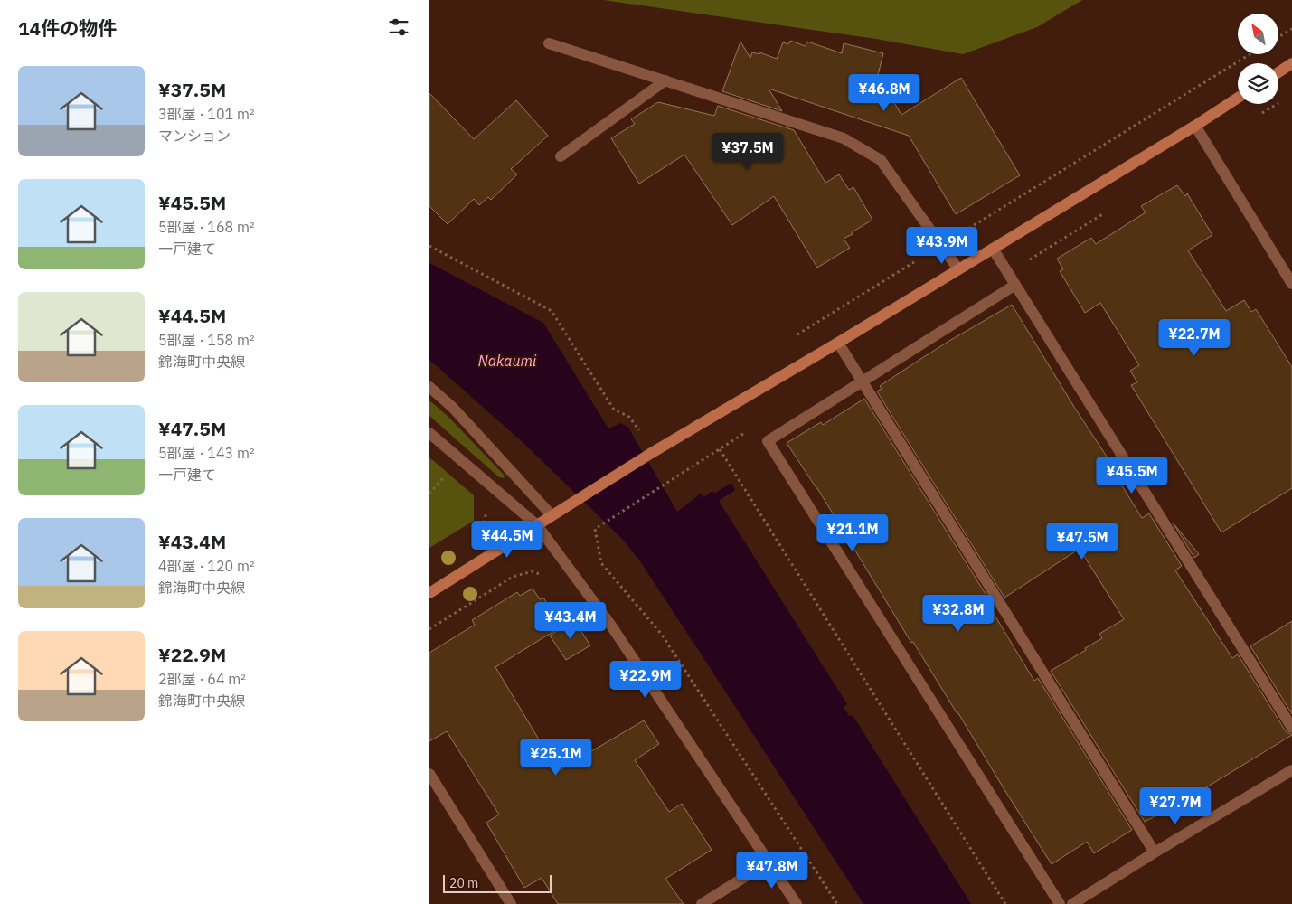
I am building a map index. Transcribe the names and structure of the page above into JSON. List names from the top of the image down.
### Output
{
  "water": ["Nakaumi"],
  "scale_bar": "20 m",
  "north": "top left",
  "page": {
    "heading": "14件の物件",
    "list": [
      {
        "name": "¥37.5M",
        "note": "3部屋 · 101 m² · マンション"
      },
      {
        "name": "¥45.5M",
        "note": "5部屋 · 168 m² · 一戸建て"
      },
      {
        "name": "¥44.5M",
        "note": "5部屋 · 158 m² · 錦海町中央線"
      },
      {
        "name": "¥47.5M",
        "note": "5部屋 · 143 m² · 一戸建て"
      },
      {
        "name": "¥43.4M",
        "note": "4部屋 · 120 m² · 錦海町中央線"
      },
      {
        "name": "¥22.9M",
        "note": "2部屋 · 64 m² · 錦海町中央線"
      }
    ],
    "price": [
      "¥46.8M",
      "¥37.5M",
      "¥43.9M",
      "¥22.7M",
      "¥45.5M",
      "¥21.1M",
      "¥44.5M",
      "¥47.5M",
      "¥32.8M",
      "¥43.4M",
      "¥22.9M",
      "¥25.1M",
      "¥27.7M",
      "¥47.8M"
    ],
    "scale": "20 m"
  }
}
